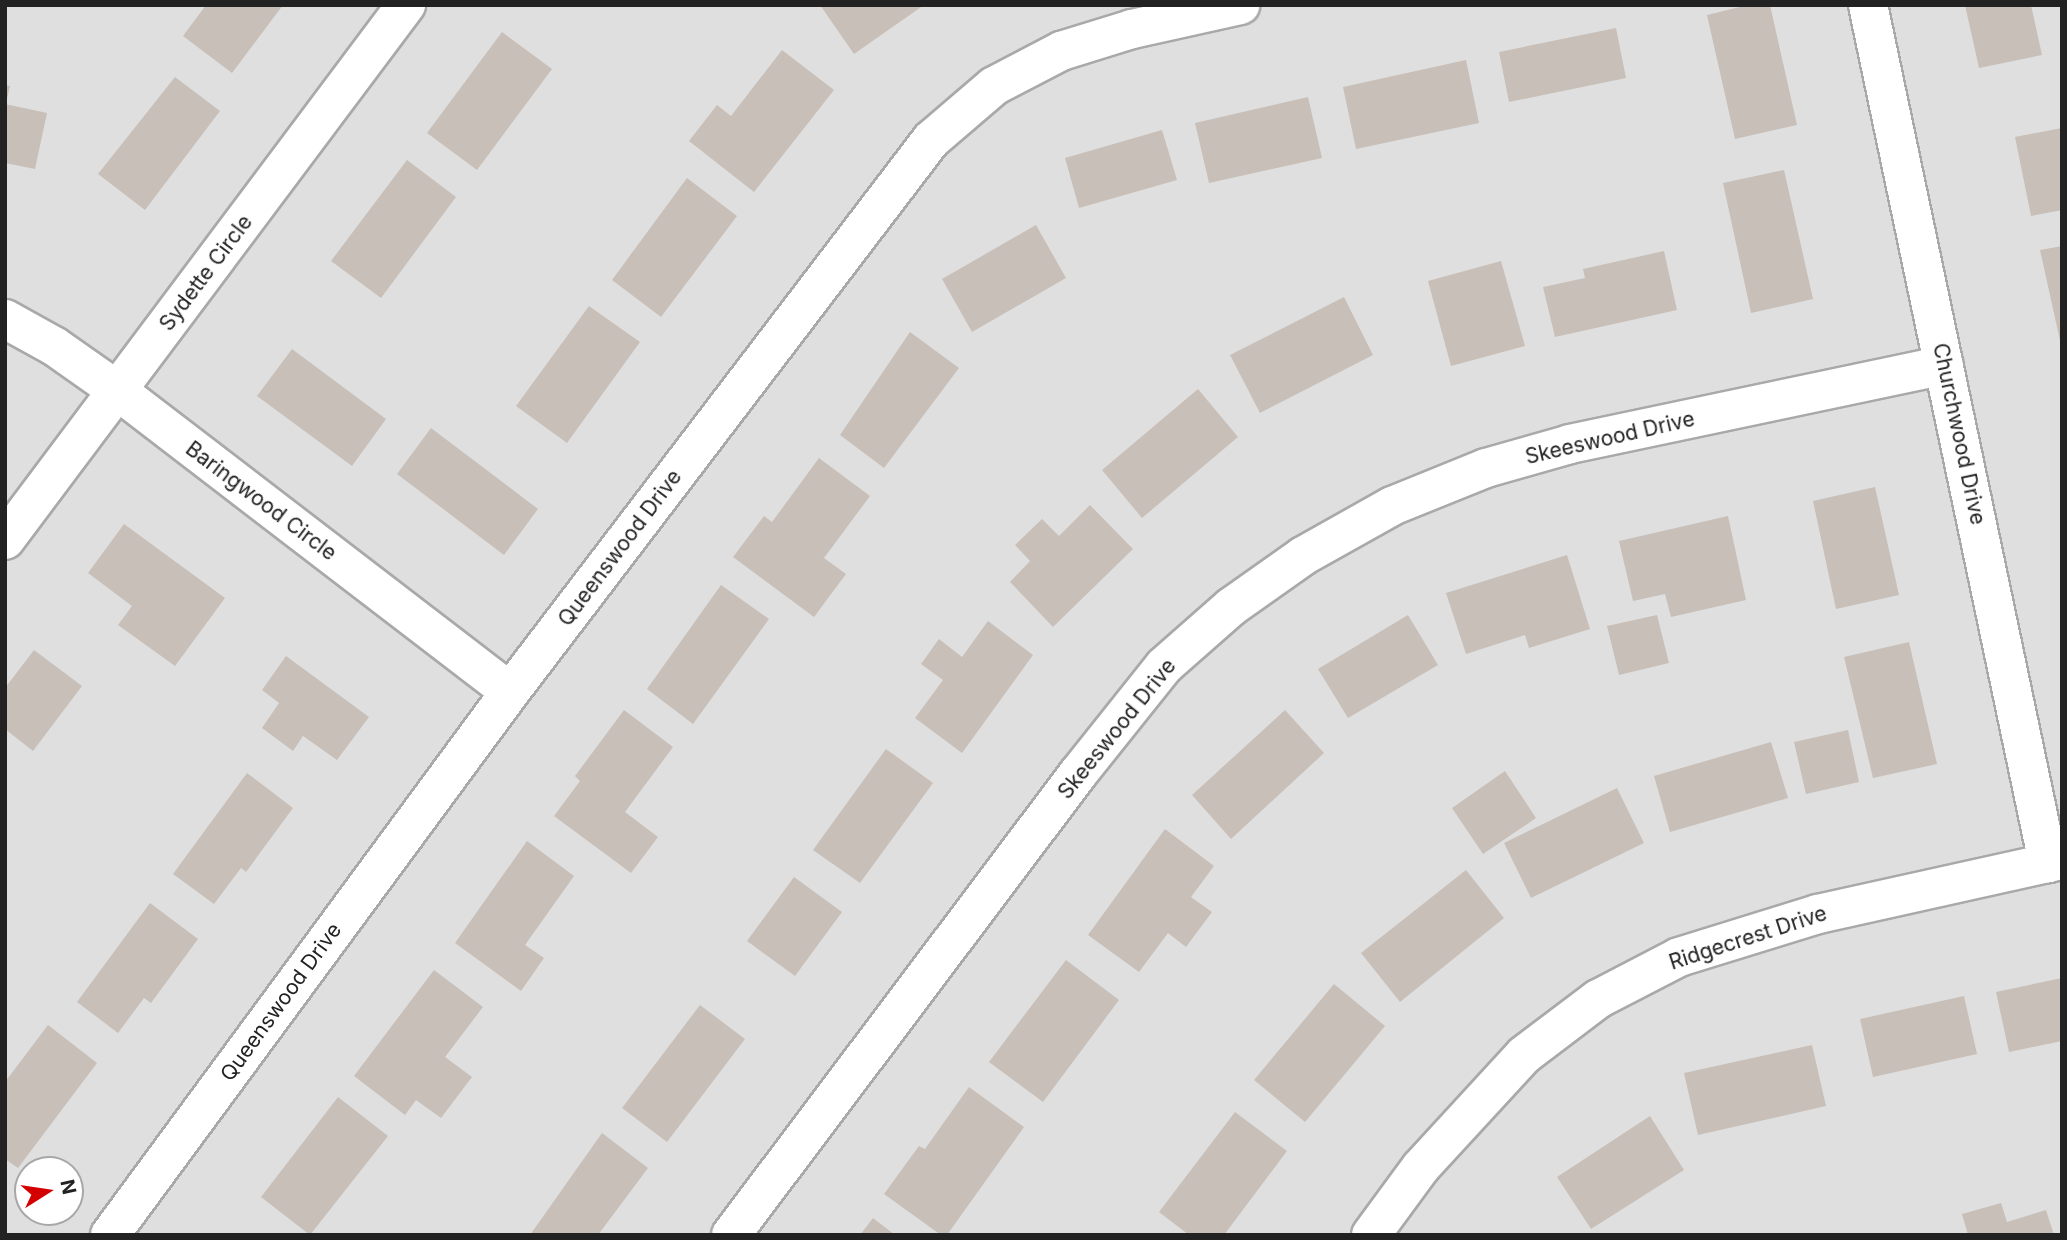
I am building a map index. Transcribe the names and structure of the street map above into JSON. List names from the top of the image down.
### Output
{
  "streets": {
    "street": [
      "Sydette Circle",
      "Churchwood Drive",
      "Skeeswood Drive",
      "Baringwood Circle",
      "Queenswood Drive",
      "Ridgecrest Drive"
    ]
  },
  "crossings": [
    ["Sydette Circle", "Baringwood Circle"],
    ["Churchwood Drive", "Skeeswood Drive"],
    ["Churchwood Drive", "Ridgecrest Drive"],
    ["Baringwood Circle", "Queenswood Drive"]
  ],
  "north": "right"
}
